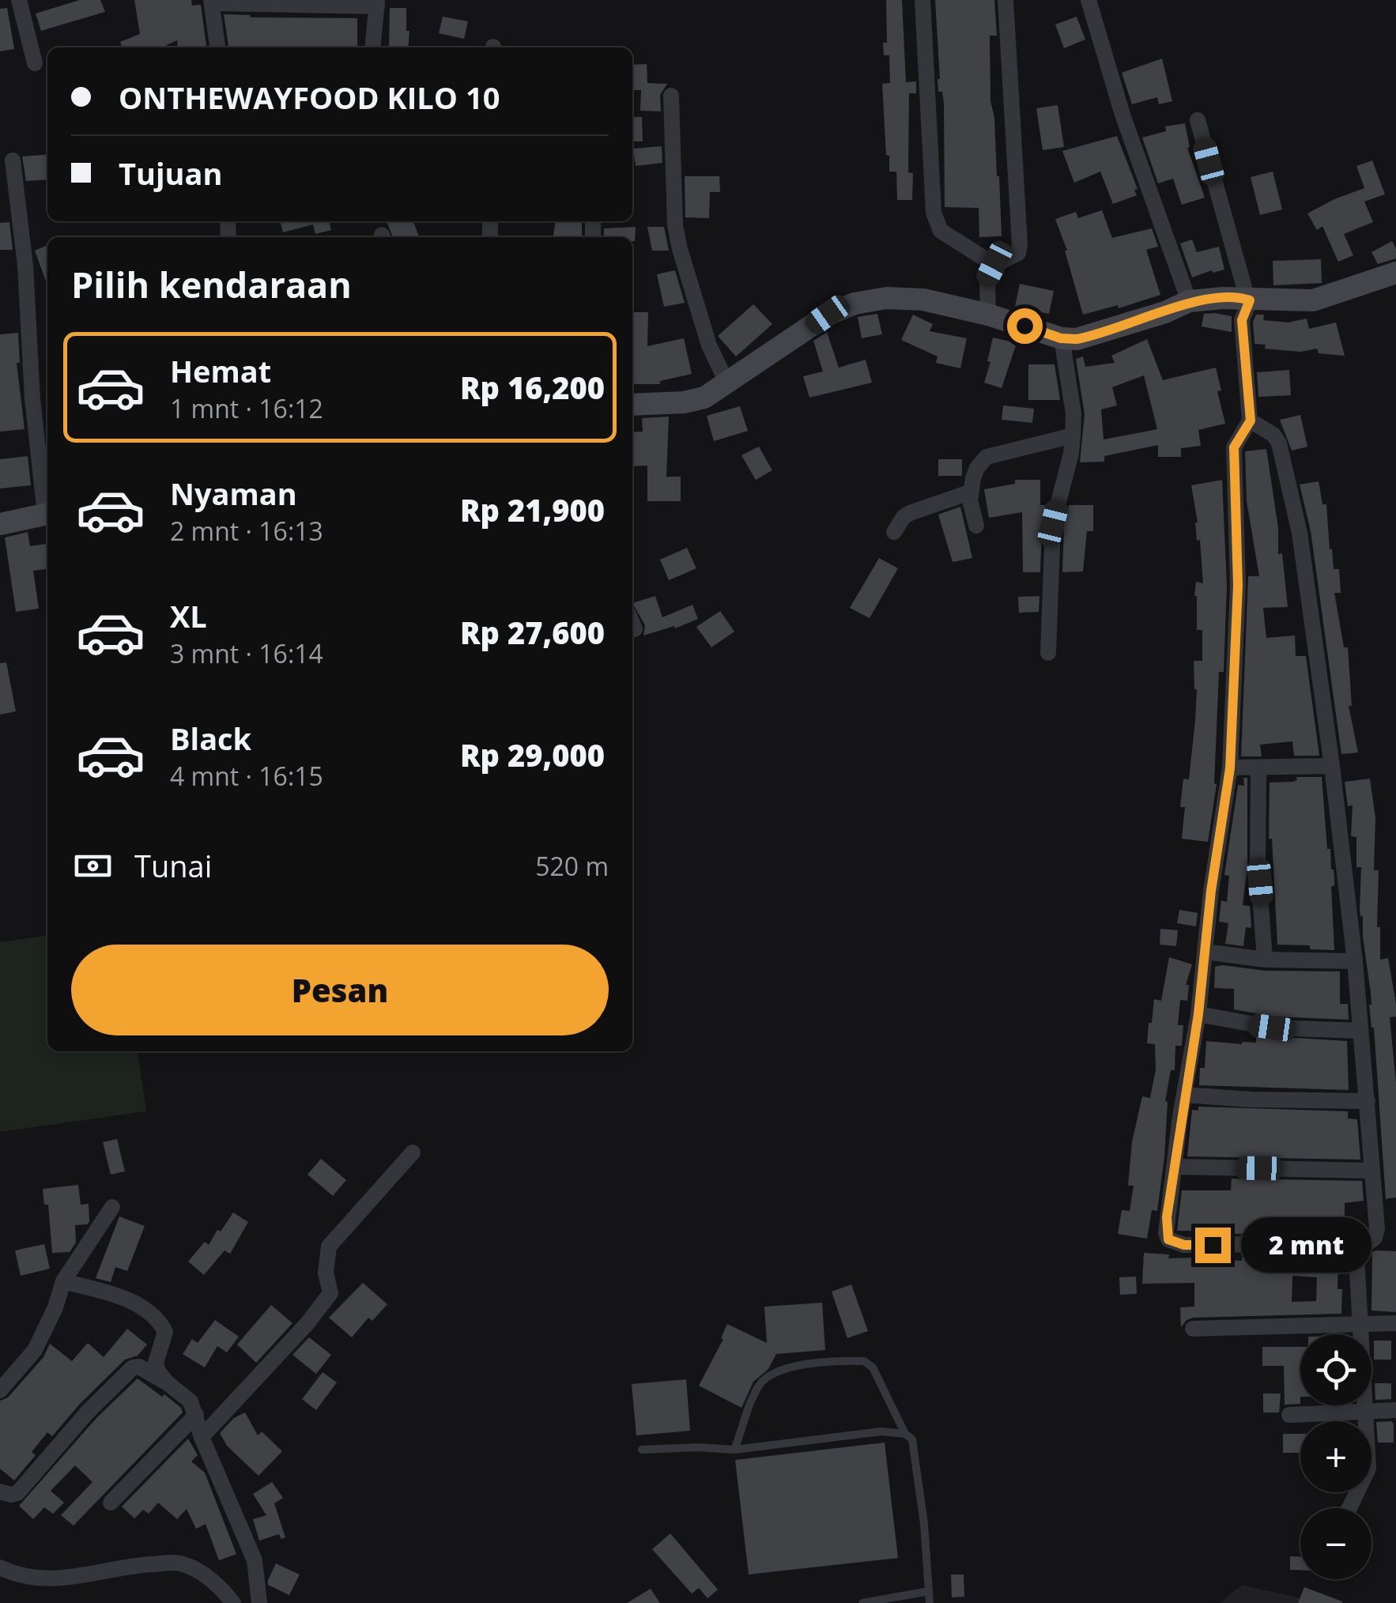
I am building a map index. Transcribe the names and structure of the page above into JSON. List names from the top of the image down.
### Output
{
  "page": {
    "banner": ["ONTHEWAYFOOD KILO 10", "Tujuan"],
    "heading": "Pilih kendaraan",
    "list": [
      {
        "name": "Hemat",
        "note": "1 mnt · 16:12",
        "value": "Rp 16,200"
      },
      {
        "name": "Nyaman",
        "note": "2 mnt · 16:13",
        "value": "Rp 21,900"
      },
      {
        "name": "XL",
        "note": "3 mnt · 16:14",
        "value": "Rp 27,600"
      },
      {
        "name": "Black",
        "note": "4 mnt · 16:15",
        "value": "Rp 29,000"
      }
    ],
    "pay": ["Tunai", "520 m"],
    "buttons": "Pesan",
    "bubble": "2 mnt",
    "map_buttons": ["+", "−"]
  }
}
